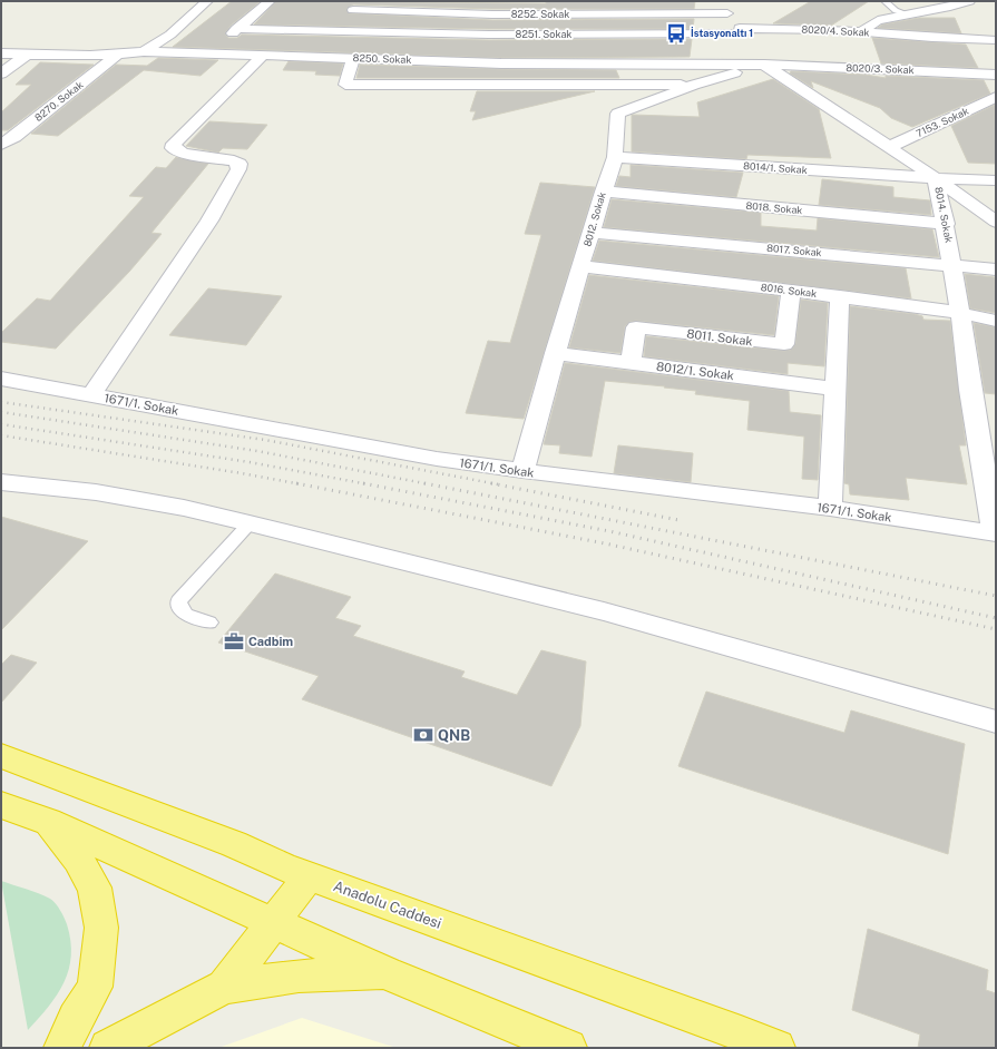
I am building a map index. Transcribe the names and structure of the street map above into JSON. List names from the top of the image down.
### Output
{
  "streets": {
    "highway": ["Anadolu Caddesi"],
    "street": [
      "8252. Sokak",
      "8020/4. Sokak",
      "8251. Sokak",
      "8250. Sokak",
      "8020/3. Sokak",
      "8270. Sokak",
      "7153. Sokak",
      "8014/1. Sokak",
      "8018. Sokak",
      "8014. Sokak",
      "8012. Sokak",
      "8017. Sokak",
      "8016. Sokak",
      "8011. Sokak",
      "8012/1. Sokak",
      "1671/1. Sokak"
    ]
  },
  "crossings": [
    ["8252. Sokak", "8014. Sokak"],
    ["8020/4. Sokak", "8251. Sokak"],
    ["8020/4. Sokak", "8014. Sokak"],
    ["8251. Sokak", "8014. Sokak"],
    ["8250. Sokak", "8020/3. Sokak"],
    ["8250. Sokak", "8270. Sokak"],
    ["8250. Sokak", "8014. Sokak"],
    ["8250. Sokak", "8012. Sokak"],
    ["8020/3. Sokak", "8014. Sokak"],
    ["8020/3. Sokak", "8012. Sokak"],
    ["7153. Sokak", "8014. Sokak"],
    ["8014/1. Sokak", "8014. Sokak"],
    ["8014/1. Sokak", "8012. Sokak"],
    ["8018. Sokak", "8014. Sokak"],
    ["8018. Sokak", "8012. Sokak"],
    ["8014. Sokak", "8012. Sokak"],
    ["8014. Sokak", "8017. Sokak"],
    ["8014. Sokak", "8016. Sokak"],
    ["8014. Sokak", "1671/1. Sokak"],
    ["8012. Sokak", "8017. Sokak"],
    ["8012. Sokak", "8016. Sokak"],
    ["8012. Sokak", "8012/1. Sokak"],
    ["8012. Sokak", "1671/1. Sokak"],
    ["8016. Sokak", "8011. Sokak"],
    ["8011. Sokak", "8012/1. Sokak"]
  ],
  "places": {
    "bus stop": ["İstasyonaltı 1"],
    "office": ["Cadbim"],
    "bank": ["QNB"]
  }
}
